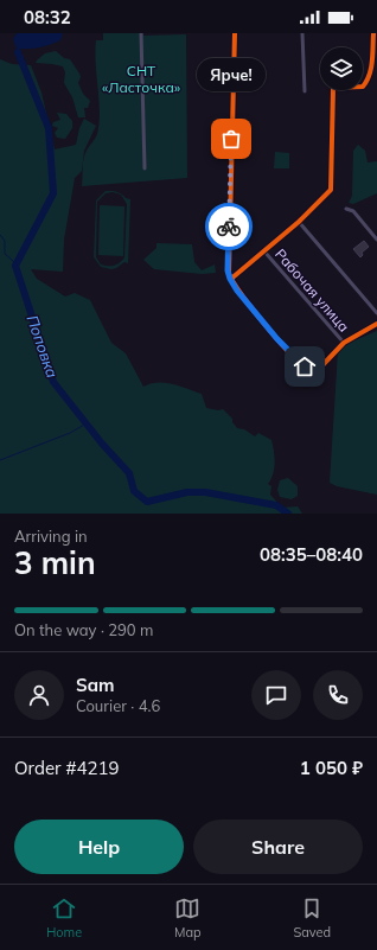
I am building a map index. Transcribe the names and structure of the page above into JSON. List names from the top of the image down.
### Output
{
  "streets": {
    "street": ["Рабочая улица"]
  },
  "water": ["Поповка"],
  "parks": ["СНТ «Ласточка»"],
  "places": ["Ярче!"],
  "page": {
    "status": "08:32",
    "bubble": "Ярче!",
    "heading": ["3 min", "Arriving in", "08:35–08:40"],
    "panel": [
      "Sam",
      "Courier · 4.6",
      "Order #4219",
      "1 050 ₽"
    ],
    "bar": "On the way · 290 m",
    "buttons": ["Help", "Share"],
    "tabs": ["Home", "Map", "Saved"]
  }
}
